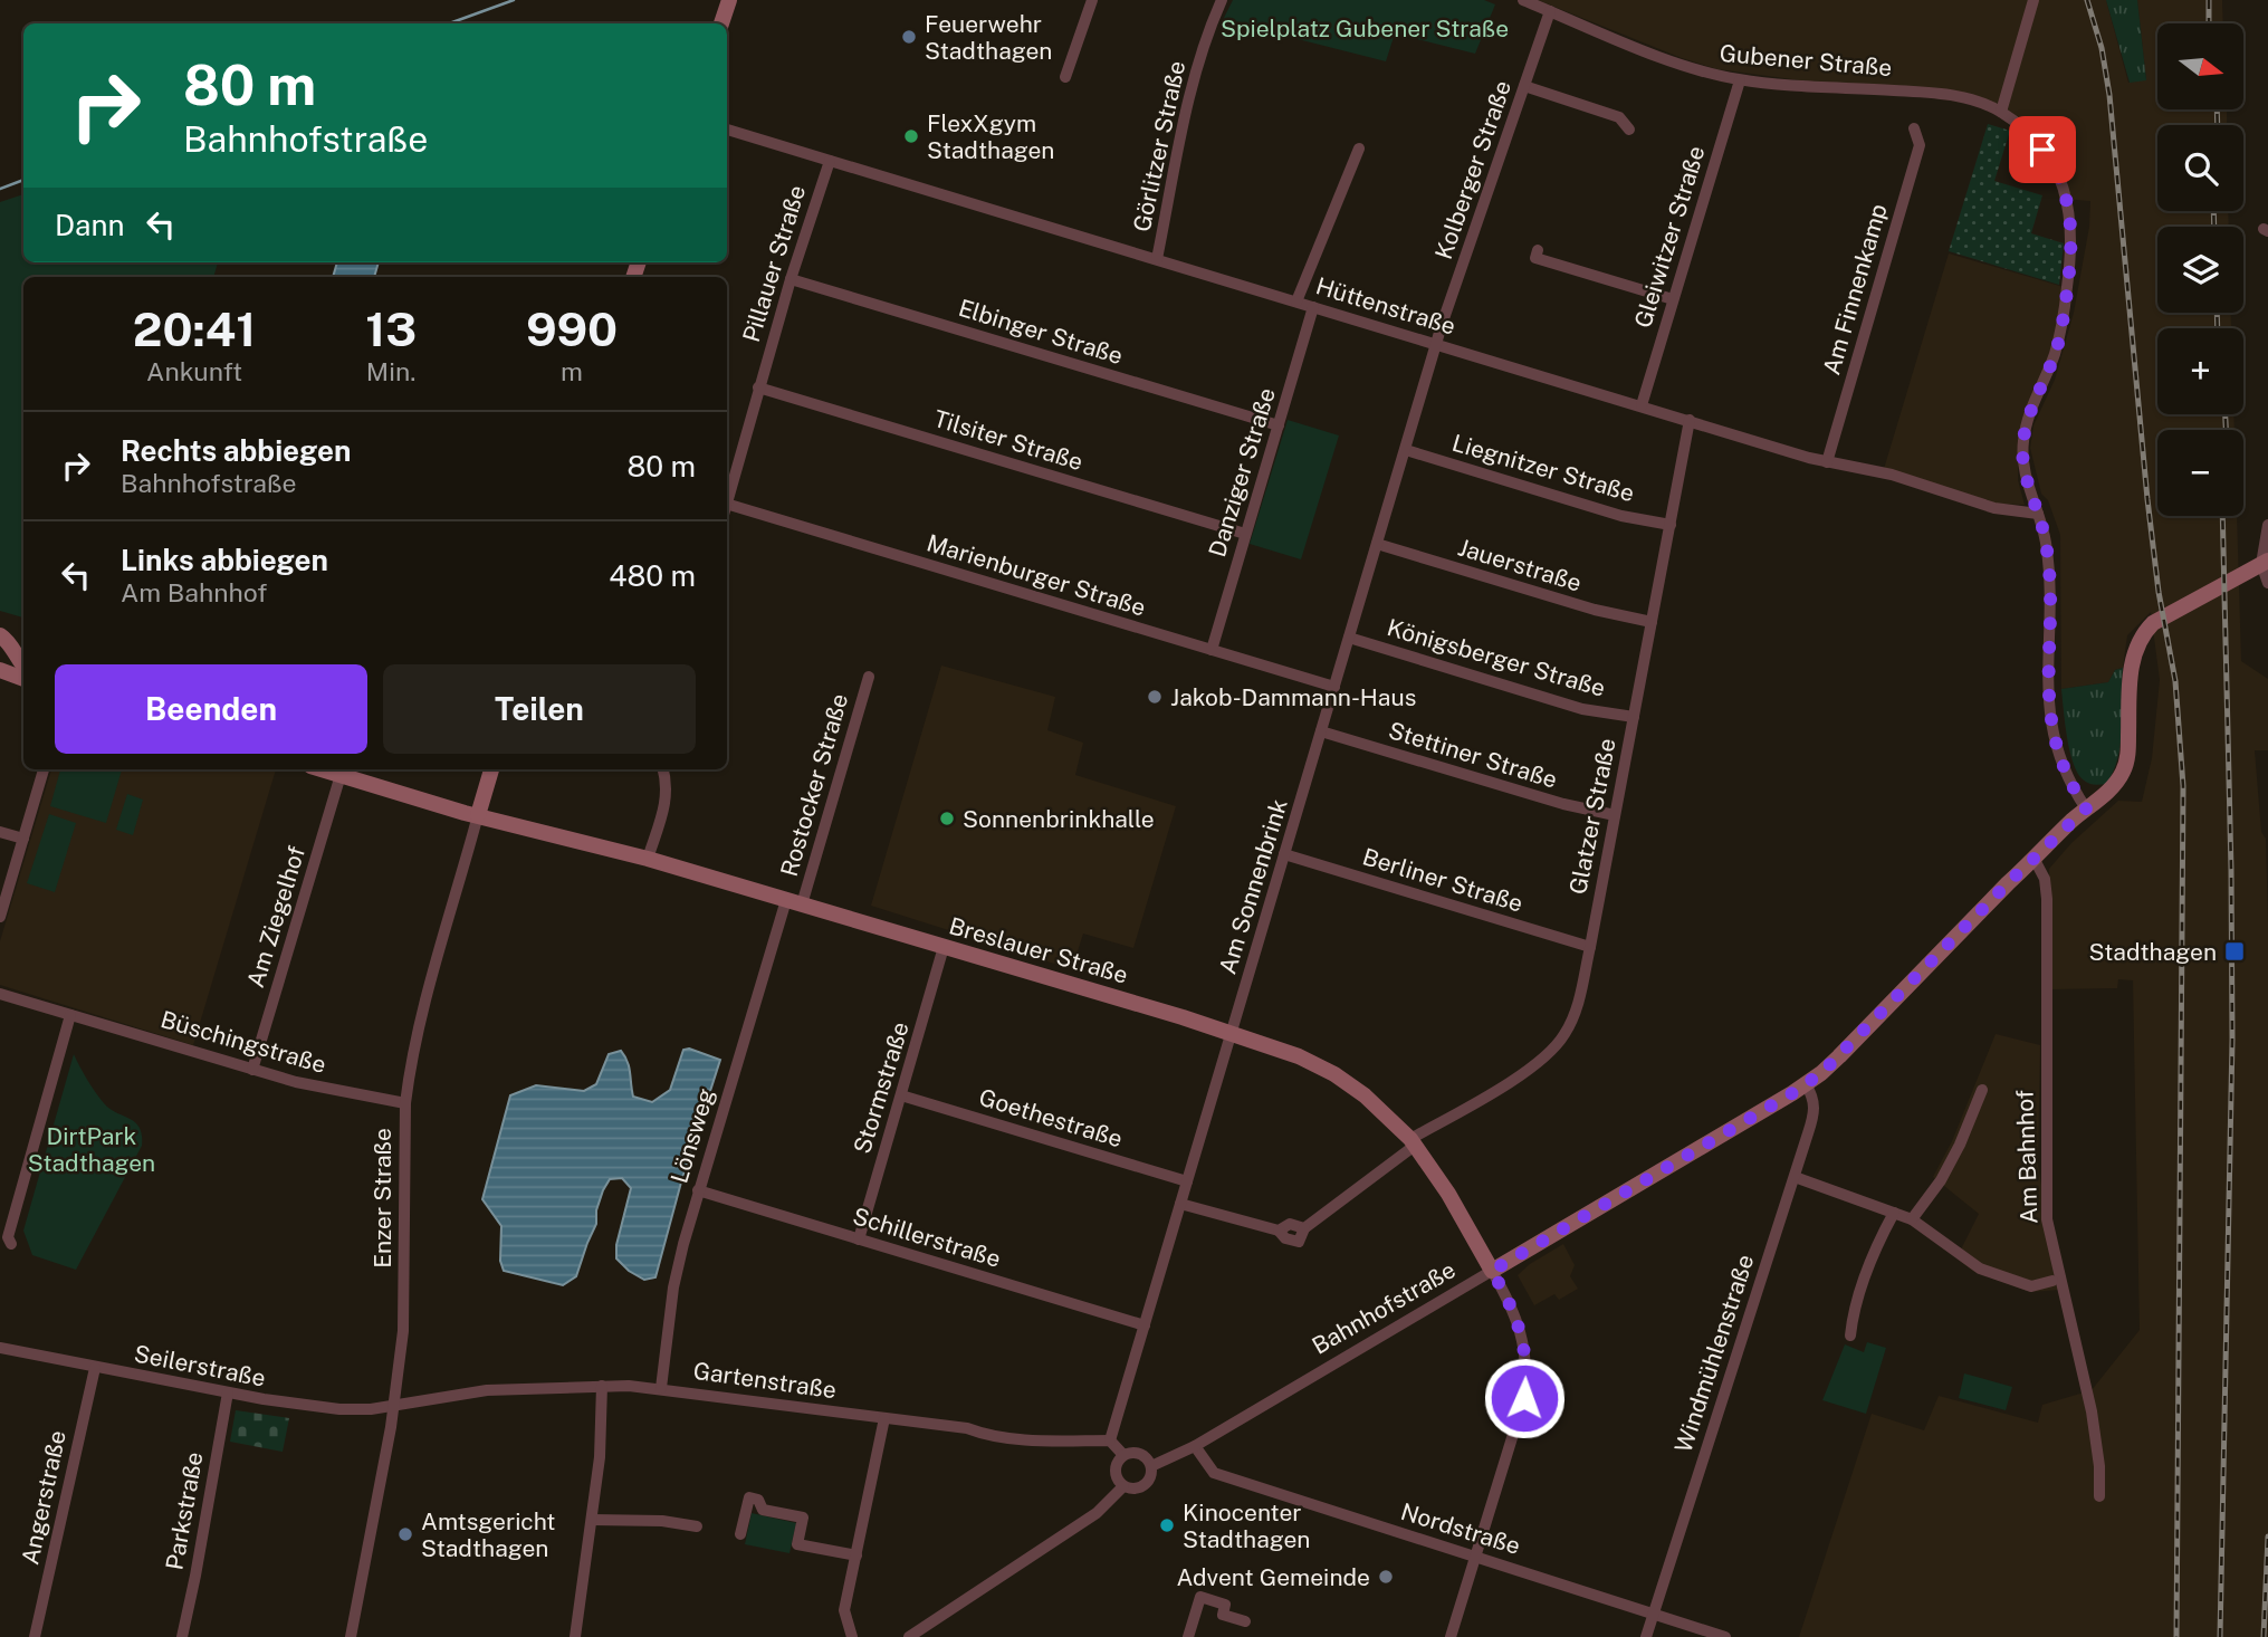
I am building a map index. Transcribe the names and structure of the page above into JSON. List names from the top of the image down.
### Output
{
  "streets": {
    "main road": ["Breslauer Straße", "Enzer Straße", "Bahnhofstraße"],
    "street": [
      "Gubener Straße",
      "Görlitzer Straße",
      "Kolberger Straße",
      "Gleiwitzer Straße",
      "Pillauer Straße",
      "Am Finnenkamp",
      "Hüttenstraße",
      "Elbinger Straße",
      "Tilsiter Straße",
      "Liegnitzer Straße",
      "Danziger Straße",
      "Jauerstraße",
      "Marienburger Straße",
      "Königsberger Straße",
      "Stettiner Straße",
      "Rostocker Straße",
      "Glatzer Straße",
      "Berliner Straße",
      "Am Sonnenbrink",
      "Am Ziegelhof",
      "Büschingstraße",
      "Stormstraße",
      "Goethestraße",
      "Lönsweg",
      "Am Bahnhof",
      "Schillerstraße",
      "Windmühlenstraße",
      "Seilerstraße",
      "Gartenstraße",
      "Angerstraße",
      "Parkstraße",
      "Nordstraße"
    ]
  },
  "crossings": [
    ["Gubener Straße", "Kolberger Straße"],
    ["Gubener Straße", "Gleiwitzer Straße"],
    ["Görlitzer Straße", "Hüttenstraße"],
    ["Kolberger Straße", "Hüttenstraße"],
    ["Kolberger Straße", "Am Sonnenbrink"],
    ["Gleiwitzer Straße", "Hüttenstraße"],
    ["Pillauer Straße", "Hüttenstraße"],
    ["Pillauer Straße", "Elbinger Straße"],
    ["Pillauer Straße", "Tilsiter Straße"],
    ["Am Finnenkamp", "Hüttenstraße"],
    ["Hüttenstraße", "Danziger Straße"],
    ["Hüttenstraße", "Glatzer Straße"],
    ["Hüttenstraße", "Am Sonnenbrink"],
    ["Elbinger Straße", "Danziger Straße"],
    ["Tilsiter Straße", "Danziger Straße"],
    ["Liegnitzer Straße", "Glatzer Straße"],
    ["Liegnitzer Straße", "Am Sonnenbrink"],
    ["Danziger Straße", "Marienburger Straße"],
    ["Jauerstraße", "Glatzer Straße"],
    ["Jauerstraße", "Am Sonnenbrink"],
    ["Marienburger Straße", "Am Sonnenbrink"],
    ["Königsberger Straße", "Glatzer Straße"],
    ["Königsberger Straße", "Am Sonnenbrink"],
    ["Stettiner Straße", "Glatzer Straße"],
    ["Stettiner Straße", "Am Sonnenbrink"],
    ["Rostocker Straße", "Breslauer Straße"],
    ["Rostocker Straße", "Lönsweg"],
    ["Glatzer Straße", "Berliner Straße"],
    ["Glatzer Straße", "Am Sonnenbrink"],
    ["Glatzer Straße", "Breslauer Straße"],
    ["Berliner Straße", "Am Sonnenbrink"],
    ["Am Sonnenbrink", "Breslauer Straße"],
    ["Am Sonnenbrink", "Goethestraße"],
    ["Am Sonnenbrink", "Schillerstraße"],
    ["Am Sonnenbrink", "Gartenstraße"],
    ["Am Ziegelhof", "Breslauer Straße"],
    ["Am Ziegelhof", "Büschingstraße"],
    ["Breslauer Straße", "Stormstraße"],
    ["Breslauer Straße", "Lönsweg"],
    ["Breslauer Straße", "Enzer Straße"],
    ["Breslauer Straße", "Bahnhofstraße"],
    ["Büschingstraße", "Enzer Straße"],
    ["Stormstraße", "Goethestraße"],
    ["Stormstraße", "Schillerstraße"],
    ["Lönsweg", "Schillerstraße"],
    ["Lönsweg", "Gartenstraße"],
    ["Am Bahnhof", "Bahnhofstraße"],
    ["Enzer Straße", "Seilerstraße"],
    ["Enzer Straße", "Gartenstraße"],
    ["Bahnhofstraße", "Windmühlenstraße"],
    ["Bahnhofstraße", "Nordstraße"],
    ["Windmühlenstraße", "Nordstraße"],
    ["Seilerstraße", "Gartenstraße"],
    ["Seilerstraße", "Angerstraße"],
    ["Seilerstraße", "Parkstraße"]
  ],
  "parks": ["Spielplatz Gubener Straße", "DirtPark Stadthagen"],
  "places": {
    "other": [
      "Feuerwehr Stadthagen",
      "FlexXgym Stadthagen",
      "Jakob-Dammann-Haus",
      "Sonnenbrinkhalle",
      "Kinocenter Stadthagen",
      "Amtsgericht Stadthagen",
      "Advent Gemeinde"
    ],
    "transit": ["Stadthagen"]
  },
  "north": "right",
  "page": {
    "map_buttons": ["+", "−"],
    "turn": ["80 m", "Bahnhofstraße"],
    "then": "Dann",
    "eta": [
      "20:41",
      "Ankunft",
      "13",
      "Min.",
      "990",
      "m"
    ],
    "list": [
      {
        "name": "Rechts abbiegen",
        "note": "Bahnhofstraße",
        "value": "80 m"
      },
      {
        "name": "Links abbiegen",
        "note": "Am Bahnhof",
        "value": "480 m"
      }
    ],
    "buttons": ["Beenden", "Teilen"]
  }
}
